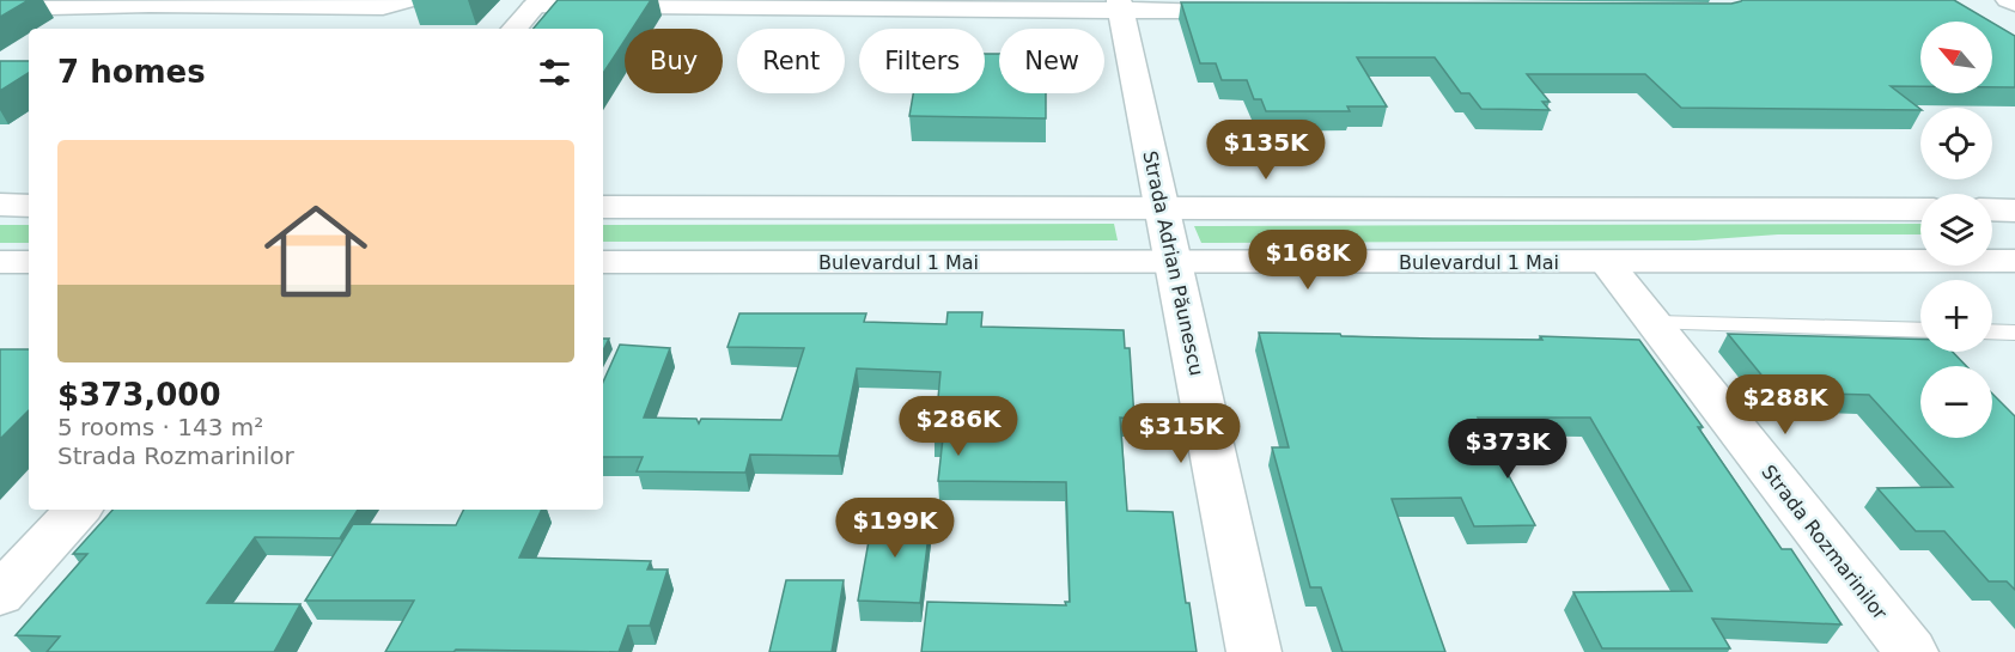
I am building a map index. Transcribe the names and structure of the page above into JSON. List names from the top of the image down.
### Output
{
  "streets": {
    "street": ["Bulevardul 1 Mai", "Strada Adrian Păunescu", "Strada Rozmarinilor"]
  },
  "crossings": [
    ["Bulevardul 1 Mai", "Strada Adrian Păunescu"],
    ["Bulevardul 1 Mai", "Strada Rozmarinilor"]
  ],
  "north": "top left",
  "page": {
    "map_buttons": ["+", "−"],
    "chip": [
      "Buy",
      "Rent",
      "Filters",
      "New"
    ],
    "heading": "7 homes",
    "list": [
      {
        "name": "$373,000",
        "note": "5 rooms · 143 m² · Strada Rozmarinilor"
      }
    ],
    "price": [
      "$135K",
      "$168K",
      "$288K",
      "$286K",
      "$315K",
      "$373K",
      "$199K"
    ]
  }
}
